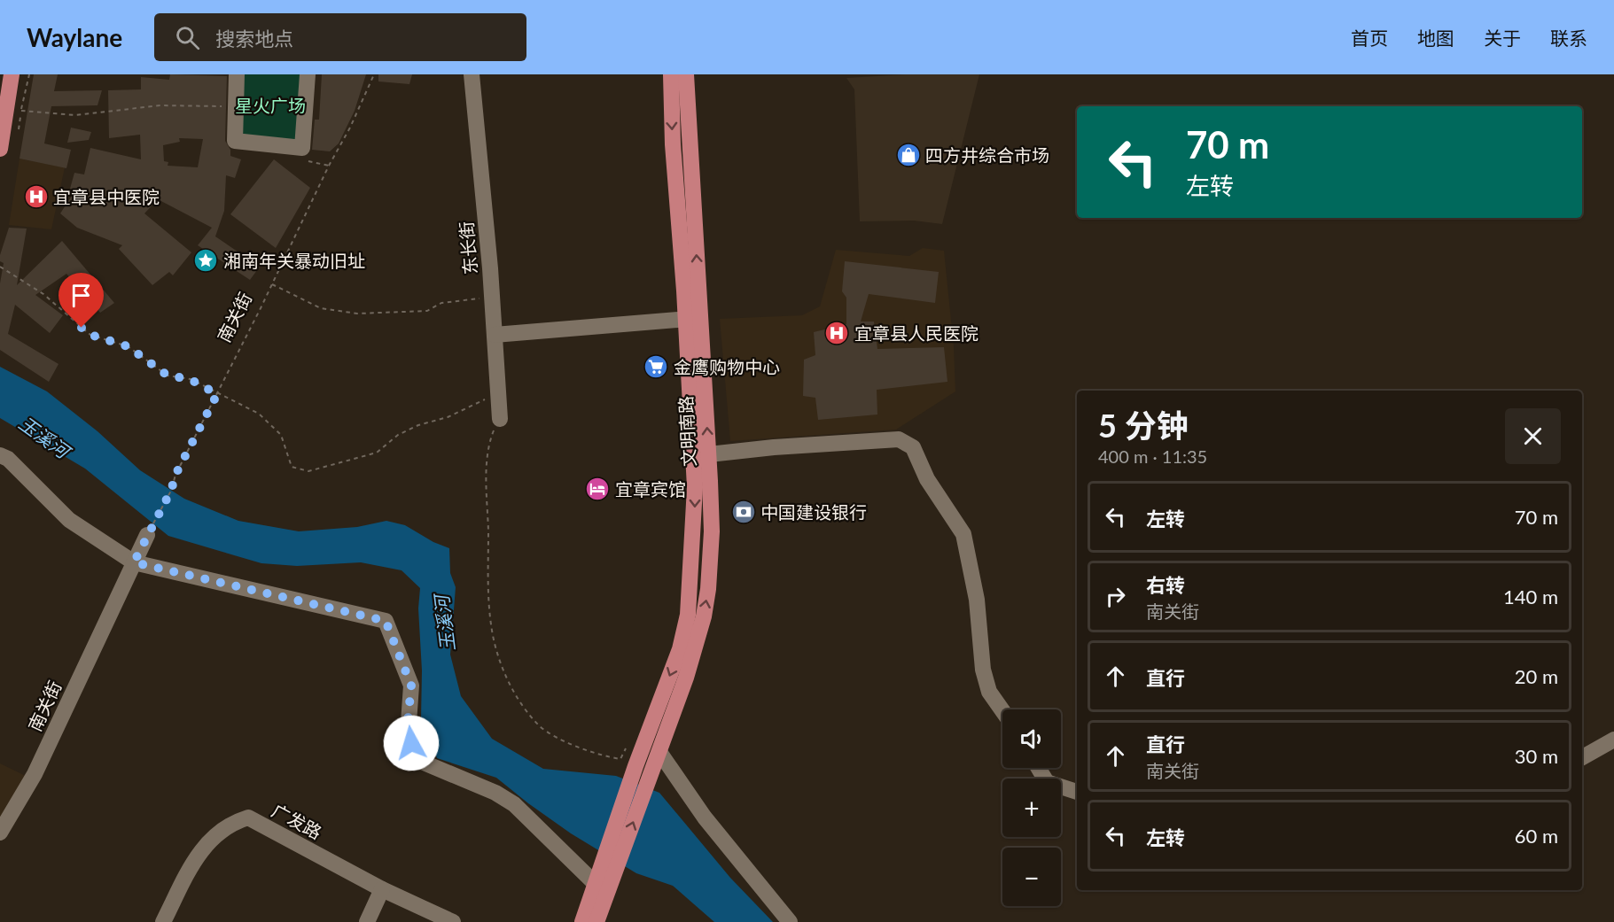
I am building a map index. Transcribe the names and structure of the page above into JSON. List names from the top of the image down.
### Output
{
  "streets": {
    "main road": ["文明南路"],
    "street": ["东长街", "南关街", "广发路"]
  },
  "water": ["玉溪河"],
  "parks": ["星火广场"],
  "places": {
    "shop": ["四方井综合市场"],
    "hospital": ["宜章县中医院", "宜章县人民医院"],
    "place": ["湘南年关暴动旧址"],
    "supermarket": ["金鹰购物中心"],
    "hotel": ["宜章宾馆"],
    "bank": ["中国建设银行"]
  },
  "page": {
    "header": "Waylane",
    "search": "搜索地点",
    "nav": [
      "首页",
      "地图",
      "关于",
      "联系"
    ],
    "turn": ["70 m", "左转"],
    "heading": ["5 分钟", "400 m · 11:35"],
    "list": [
      {
        "name": "左转",
        "value": "70 m"
      },
      {
        "name": "右转",
        "note": "南关街",
        "value": "140 m"
      },
      {
        "name": "直行",
        "value": "20 m"
      },
      {
        "name": "直行",
        "note": "南关街",
        "value": "30 m"
      },
      {
        "name": "左转",
        "value": "60 m"
      }
    ],
    "map_buttons": ["+", "−"]
  }
}
